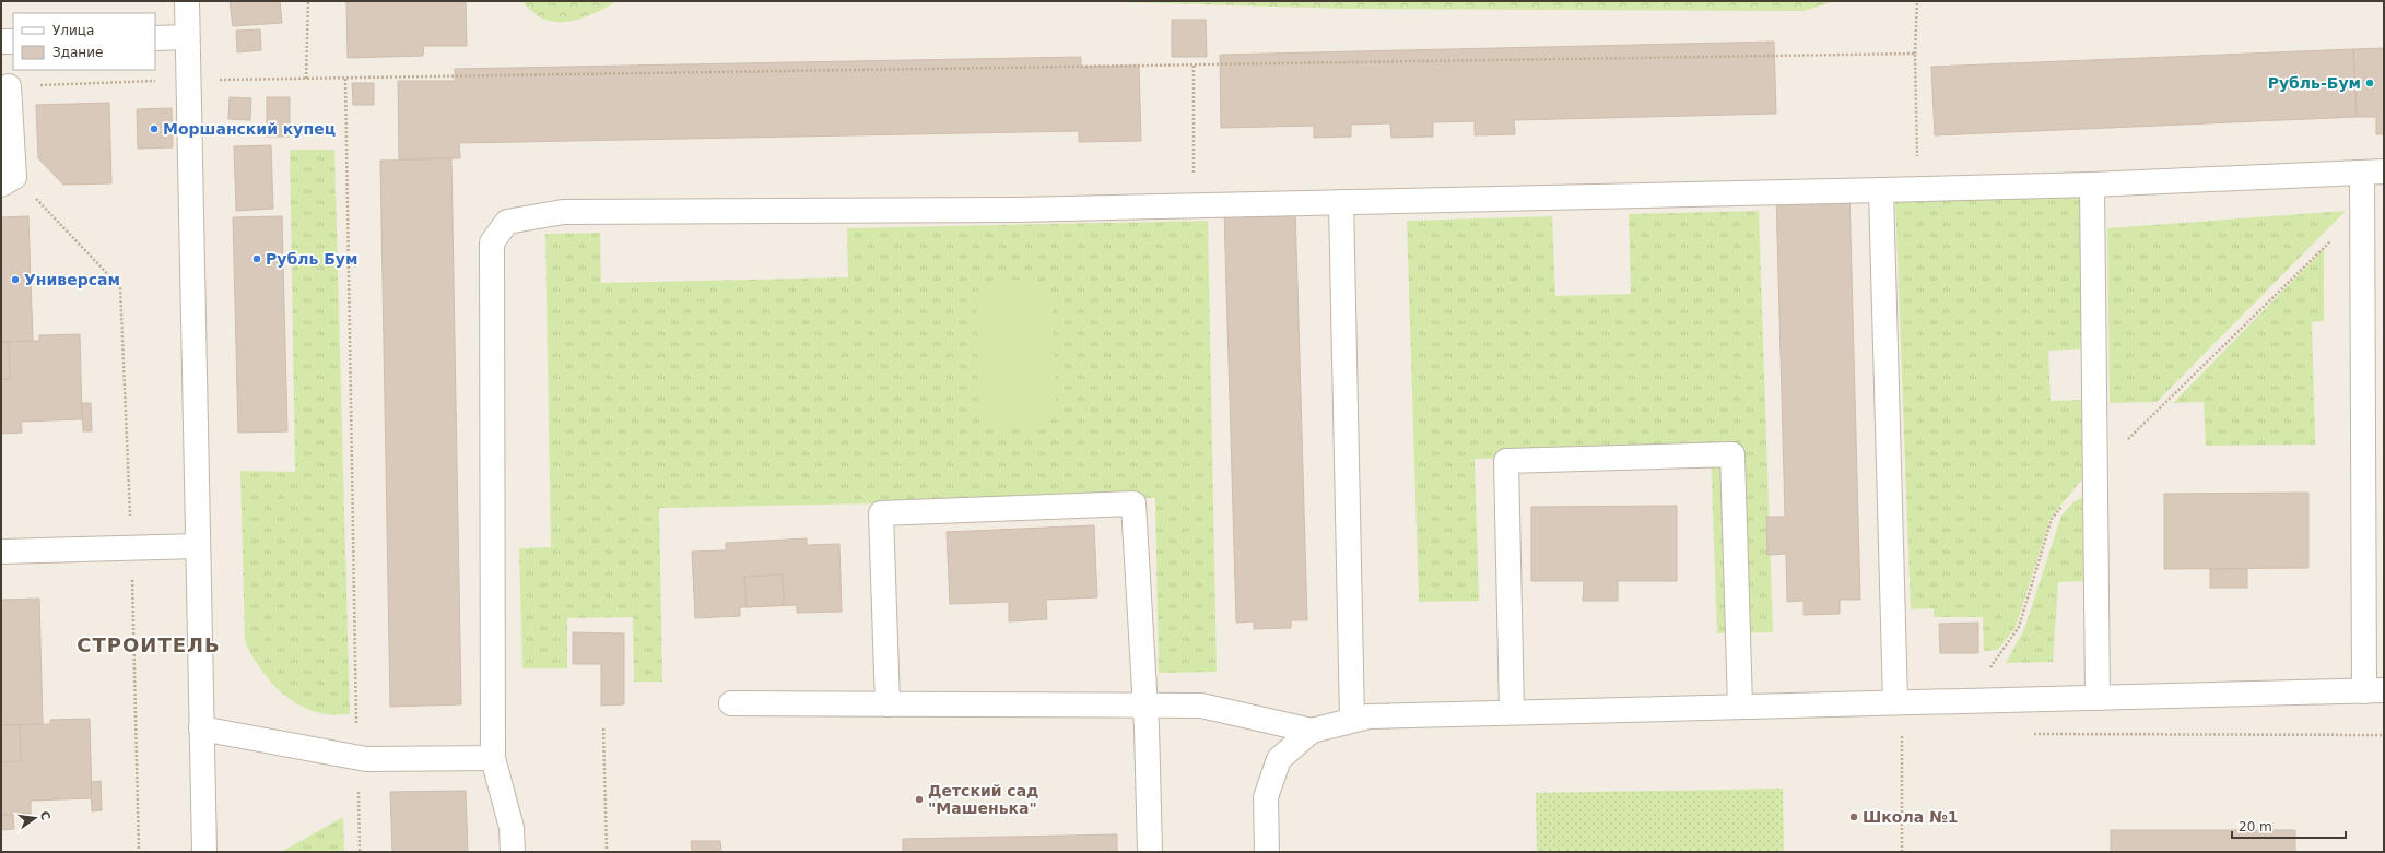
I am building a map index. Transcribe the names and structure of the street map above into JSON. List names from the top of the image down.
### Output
{
  "districts": ["СТРОИТЕЛЬ"],
  "places": [
    "Рубль-Бум",
    "Моршанский купец",
    "Рубль Бум",
    "Универсам",
    "Детский сад \"Машенька\"",
    "Школа №1"
  ],
  "legend": ["Улица", "Здание"],
  "scale_bar": "20 m",
  "north": "right"
}
